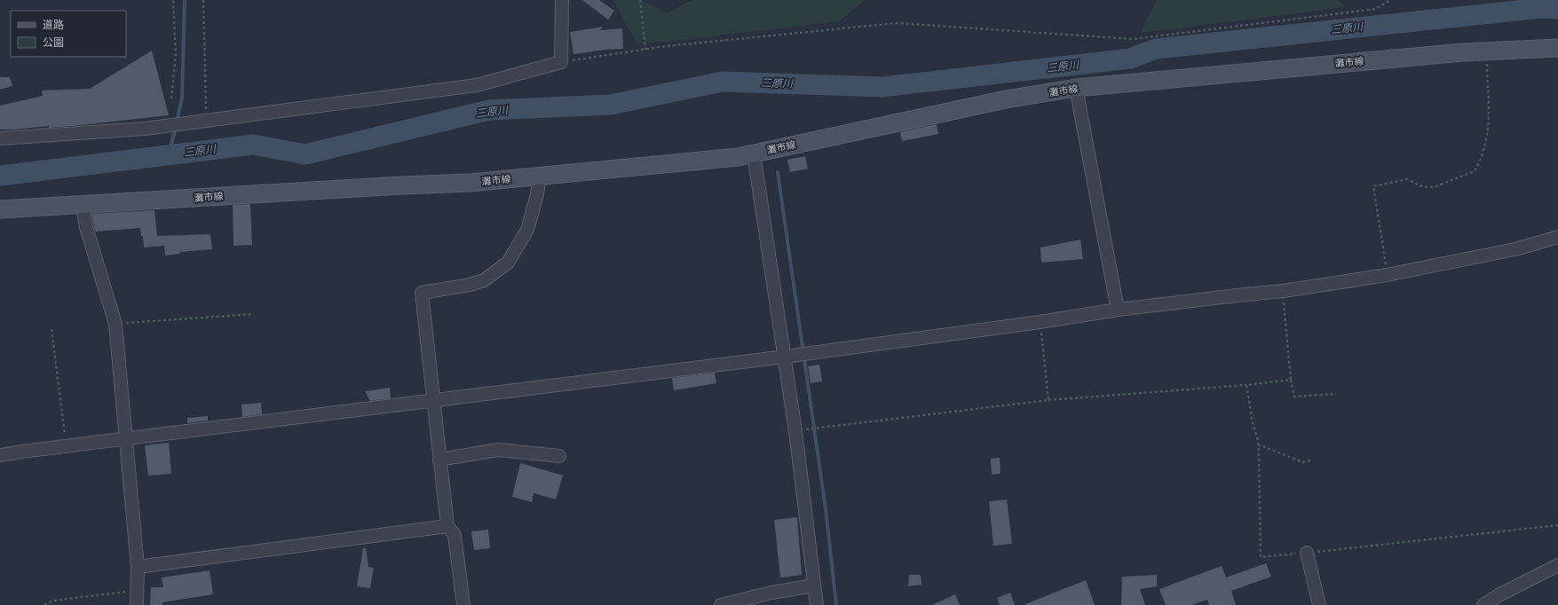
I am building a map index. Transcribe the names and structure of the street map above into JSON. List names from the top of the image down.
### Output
{
  "streets": {
    "main road": ["灘市線"]
  },
  "water": ["三原川"],
  "legend": ["道路", "公園"]
}
